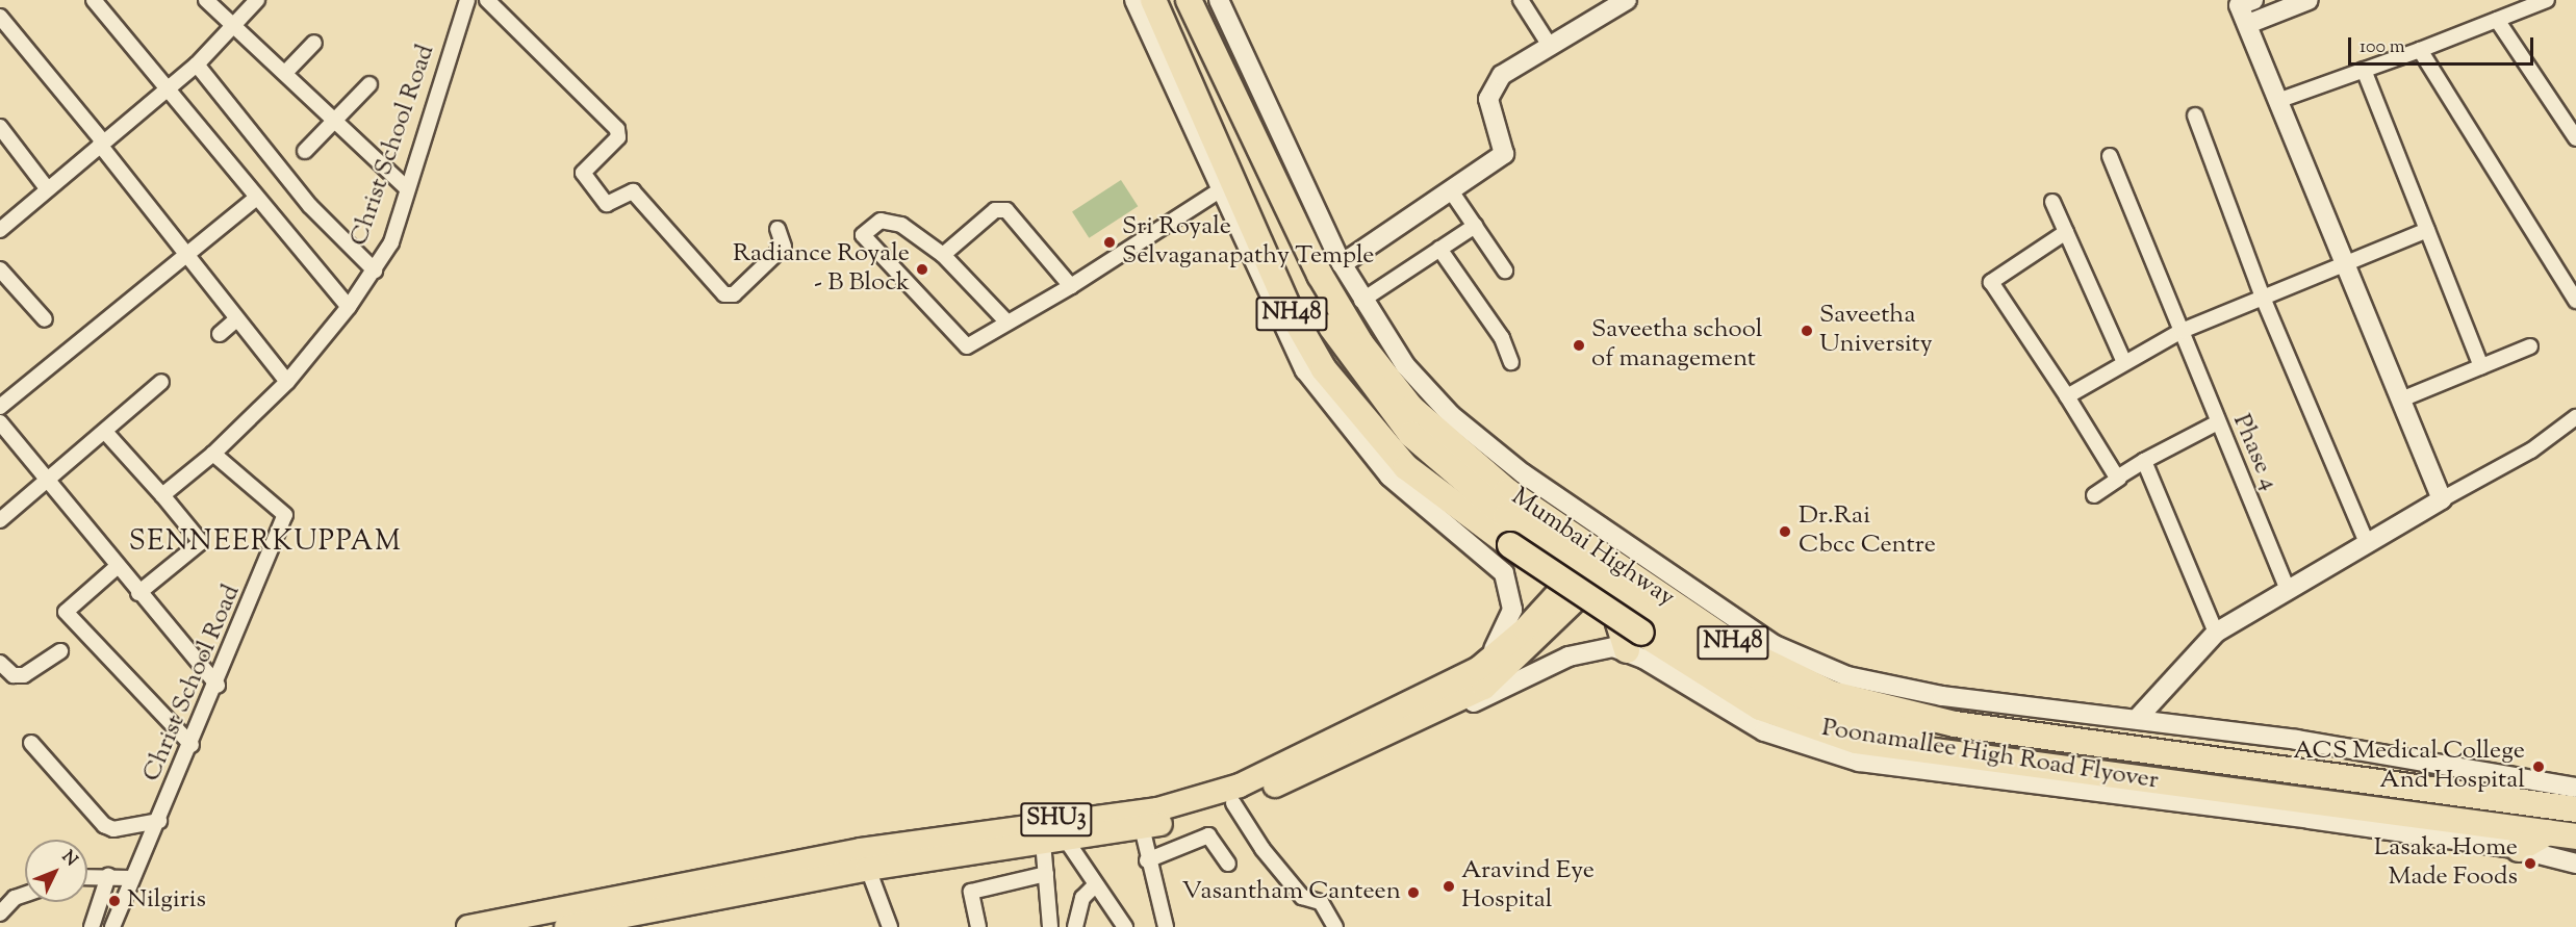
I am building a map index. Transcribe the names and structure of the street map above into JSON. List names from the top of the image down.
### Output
{
  "streets": {
    "highway": ["NH48", "Mumbai Highway", "Poonamallee High Road Flyover"],
    "main road": ["SHU3"],
    "street": ["Christ School Road", "Phase 4"]
  },
  "crossings": [
    ["NH48", "Poonamallee High Road Flyover"]
  ],
  "districts": ["SENNEERKUPPAM"],
  "places": [
    "Sri Royale Selvaganapathy Temple",
    "Radiance Royale - B Block",
    "Saveetha University",
    "Saveetha school of management",
    "Dr.Rai Cbcc Centre",
    "ACS Medical College And Hospital",
    "Lasaka Home Made Foods",
    "Aravind Eye Hospital",
    "Vasantham Canteen",
    "Nilgiris"
  ],
  "scale_bar": "100 m",
  "north": "top right"
}
